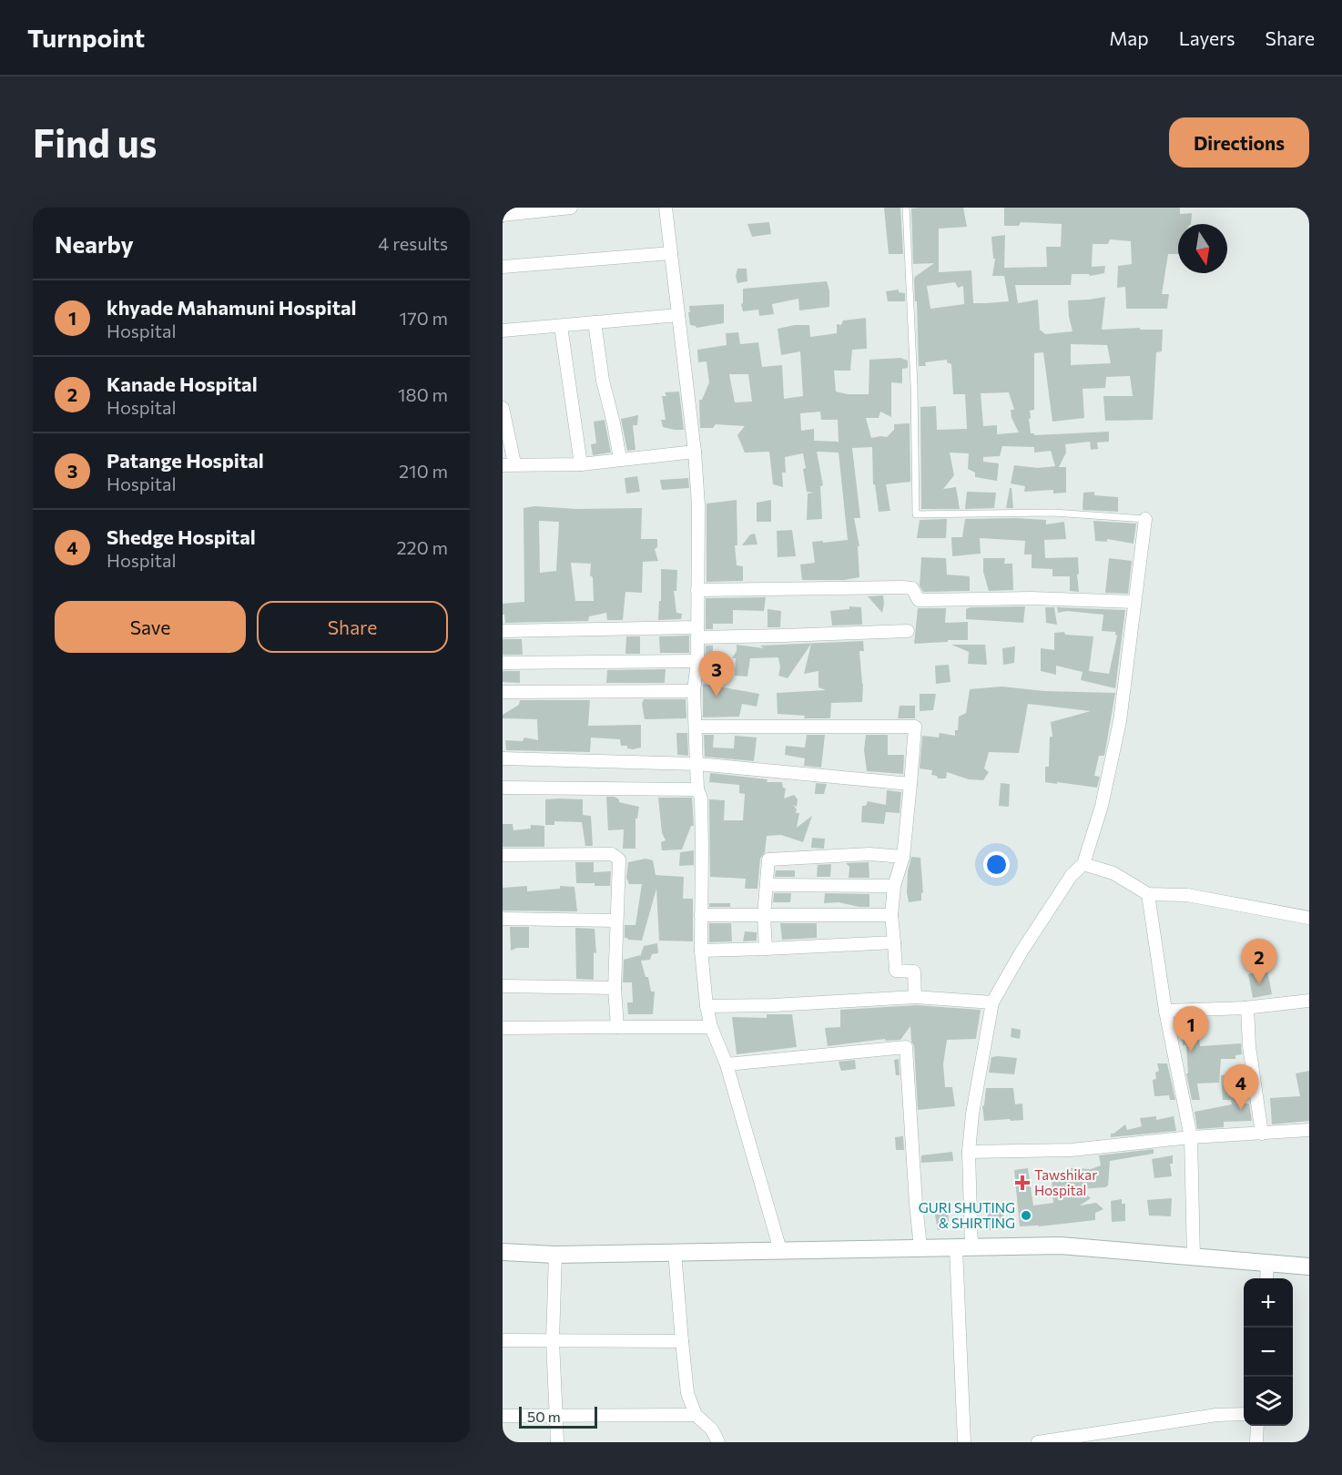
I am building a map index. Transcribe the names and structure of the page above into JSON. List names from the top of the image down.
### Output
{
  "places": {
    "health": ["Tawshikar Hospital"],
    "other": ["GURI SHUTING & SHIRTING"]
  },
  "scale_bar": "50 m",
  "north": "bottom",
  "page": {
    "header": "Turnpoint",
    "nav": ["Map", "Layers", "Share"],
    "buttons": [
      "Directions",
      ["Save", "Share"]
    ],
    "title": "Find us",
    "heading": ["Nearby", "4 results"],
    "list": [
      {
        "mark": "1",
        "name": "khyade Mahamuni Hospital",
        "note": "Hospital",
        "value": "170 m"
      },
      {
        "mark": "2",
        "name": "Kanade Hospital",
        "note": "Hospital",
        "value": "180 m"
      },
      {
        "mark": "3",
        "name": "Patange Hospital",
        "note": "Hospital",
        "value": "210 m"
      },
      {
        "mark": "4",
        "name": "Shedge Hospital",
        "note": "Hospital",
        "value": "220 m"
      }
    ],
    "pins": [
      "3",
      "2",
      "1",
      "4"
    ],
    "map_buttons": ["+", "−"],
    "scale": "50 m"
  }
}
